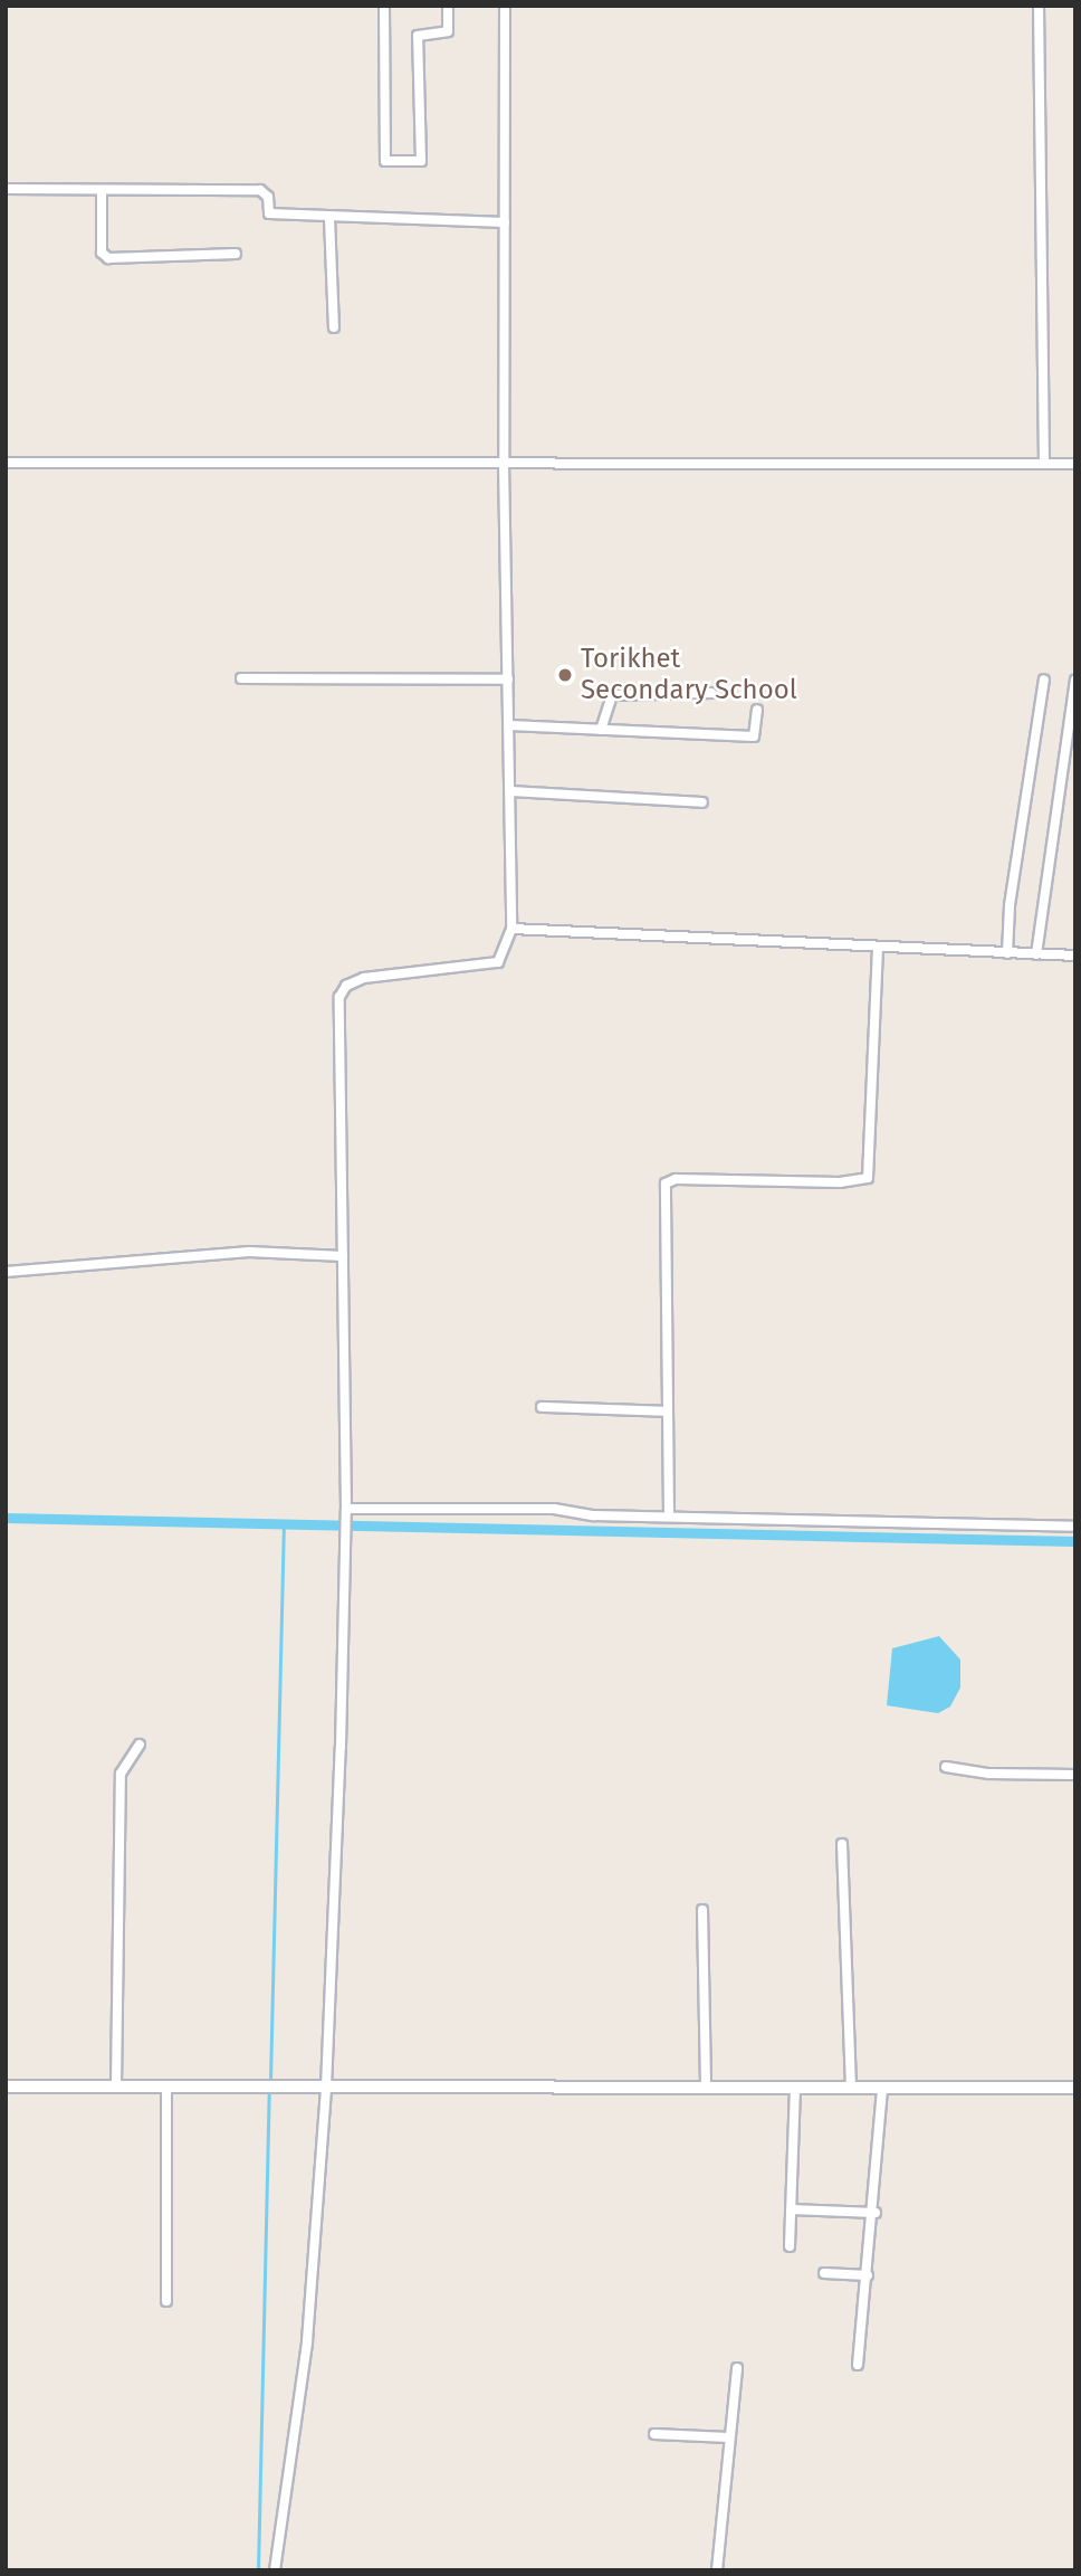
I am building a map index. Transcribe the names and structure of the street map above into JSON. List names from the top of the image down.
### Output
{
  "places": ["Torikhet Secondary School"]
}
